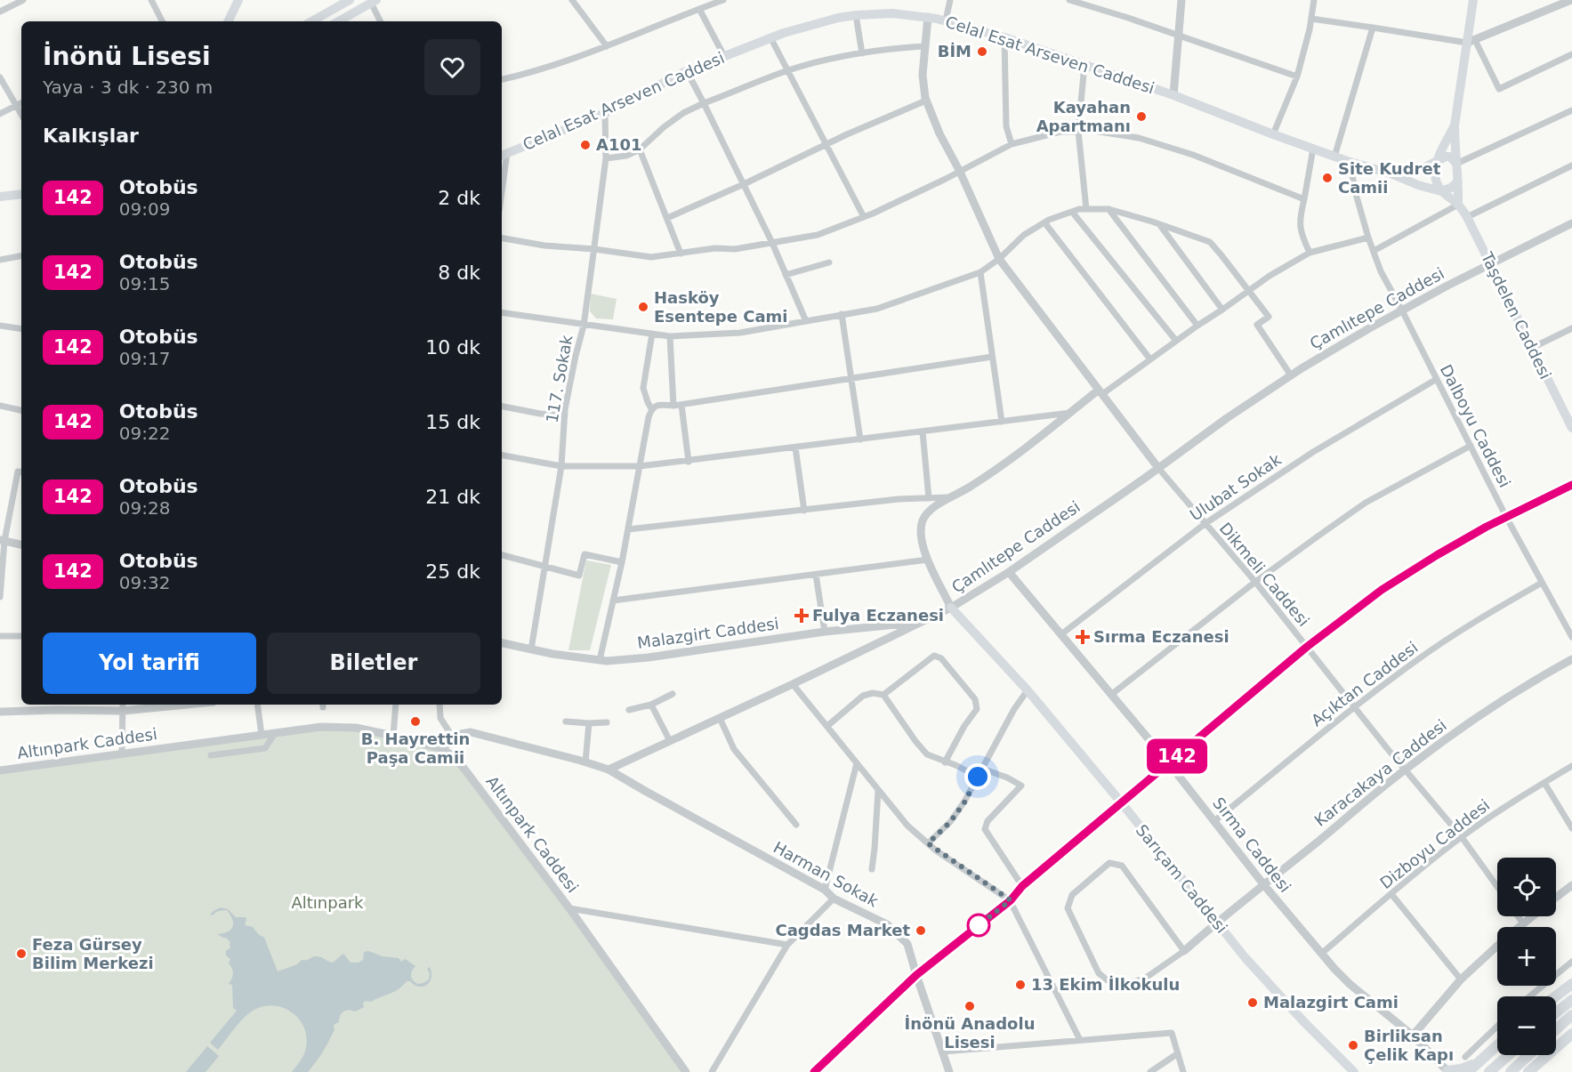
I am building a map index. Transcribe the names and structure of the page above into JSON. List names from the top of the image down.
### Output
{
  "streets": {
    "main road": ["Celal Esat Arseven Caddesi", "Taşdelen Caddesi", "Sarıçam Caddesi"],
    "street": [
      "Çamlıtepe Caddesi",
      "117. Sokak",
      "Dalboyu Caddesi",
      "Ulubat Sokak",
      "Dikmeli Caddesi",
      "Malazgirt Caddesi",
      "Açıktan Caddesi",
      "Altınpark Caddesi",
      "Karacakaya Caddesi",
      "Dizboyu Caddesi",
      "Sırma Caddesi",
      "Harman Sokak"
    ]
  },
  "crossings": [
    ["Celal Esat Arseven Caddesi", "Taşdelen Caddesi"],
    ["Celal Esat Arseven Caddesi", "117. Sokak"],
    ["Celal Esat Arseven Caddesi", "Dalboyu Caddesi"],
    ["Çamlıtepe Caddesi", "Taşdelen Caddesi"],
    ["Çamlıtepe Caddesi", "Dalboyu Caddesi"],
    ["Çamlıtepe Caddesi", "Dikmeli Caddesi"],
    ["Çamlıtepe Caddesi", "Malazgirt Caddesi"],
    ["Çamlıtepe Caddesi", "Sırma Caddesi"],
    ["Çamlıtepe Caddesi", "Harman Sokak"],
    ["Çamlıtepe Caddesi", "Sarıçam Caddesi"],
    ["117. Sokak", "Malazgirt Caddesi"],
    ["Dalboyu Caddesi", "Ulubat Sokak"],
    ["Dalboyu Caddesi", "Açıktan Caddesi"],
    ["Ulubat Sokak", "Dikmeli Caddesi"],
    ["Ulubat Sokak", "Sırma Caddesi"],
    ["Dikmeli Caddesi", "Açıktan Caddesi"],
    ["Dikmeli Caddesi", "Karacakaya Caddesi"],
    ["Dikmeli Caddesi", "Dizboyu Caddesi"],
    ["Açıktan Caddesi", "Sırma Caddesi"],
    ["Karacakaya Caddesi", "Sırma Caddesi"],
    ["Karacakaya Caddesi", "Sarıçam Caddesi"],
    ["Dizboyu Caddesi", "Sırma Caddesi"]
  ],
  "parks": ["Altınpark"],
  "places": {
    "other": [
      "BİM",
      "Kayahan Apartmanı",
      "A101",
      "Site Kudret Camii",
      "Hasköy Esentepe Cami",
      "B. Hayrettin Paşa Camii",
      "Cagdas Market",
      "Feza Gürsey Bilim Merkezi",
      "13 Ekim İlkokulu",
      "Malazgirt Cami",
      "İnönü Anadolu Lisesi",
      "Birliksan Çelik Kapı"
    ],
    "health": ["Fulya Eczanesi", "Sırma Eczanesi"]
  },
  "lines": ["bus line 142"],
  "page": {
    "on_map": "142",
    "heading": [
      ["İnönü Lisesi", "Yaya · 3 dk · 230 m"],
      "Kalkışlar"
    ],
    "list": [
      {
        "mark": "142",
        "name": "Otobüs",
        "note": "09:09",
        "value": "2 dk"
      },
      {
        "mark": "142",
        "name": "Otobüs",
        "note": "09:15",
        "value": "8 dk"
      },
      {
        "mark": "142",
        "name": "Otobüs",
        "note": "09:17",
        "value": "10 dk"
      },
      {
        "mark": "142",
        "name": "Otobüs",
        "note": "09:22",
        "value": "15 dk"
      },
      {
        "mark": "142",
        "name": "Otobüs",
        "note": "09:28",
        "value": "21 dk"
      },
      {
        "mark": "142",
        "name": "Otobüs",
        "note": "09:32",
        "value": "25 dk"
      }
    ],
    "buttons": ["Yol tarifi", "Biletler"],
    "map_buttons": ["+", "−"]
  }
}
